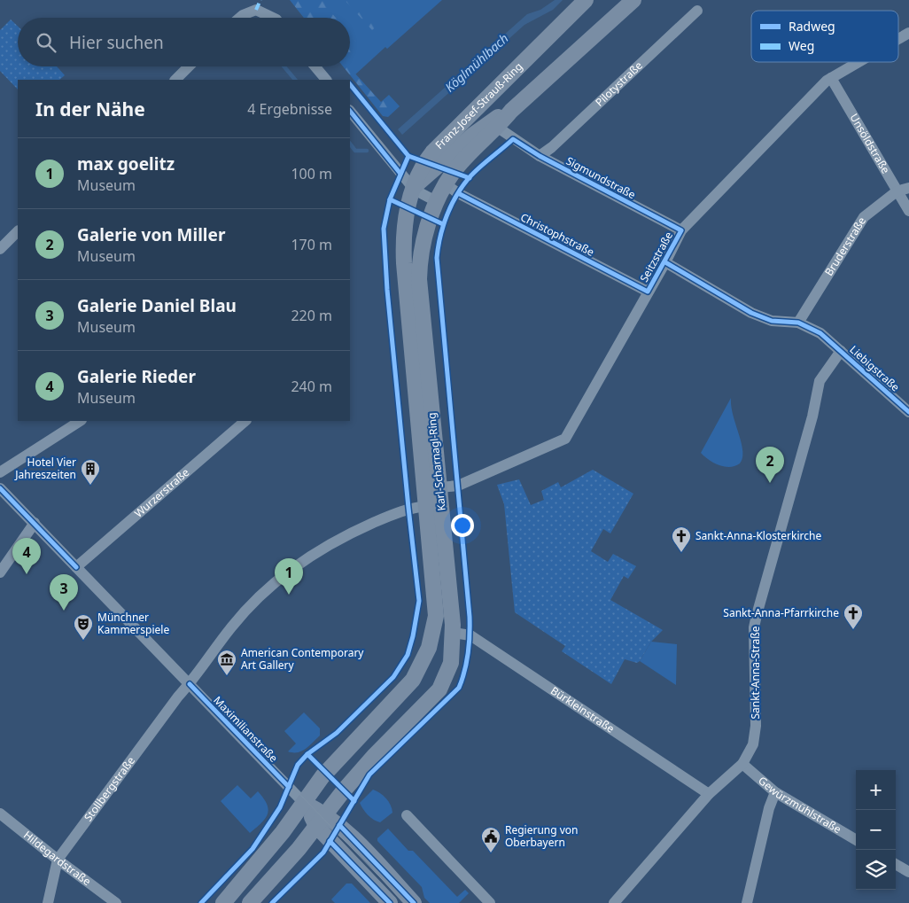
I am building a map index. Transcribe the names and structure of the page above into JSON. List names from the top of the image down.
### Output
{
  "streets": {
    "main road": ["Franz-Josef-Strauß-Ring", "Karl-Scharnagl-Ring", "Maximilianstraße"],
    "street": [
      "Pilotystraße",
      "Unsöldstraße",
      "Sigmundstraße",
      "Christophstraße",
      "Bruderstraße",
      "Seitzstraße",
      "Liebigstraße",
      "Wurzerstraße",
      "Sankt-Anna-Straße",
      "Bürkleinstraße",
      "Stollbergstraße",
      "Gewürzmühlstraße",
      "Hildegardstraße"
    ]
  },
  "crossings": [
    ["Pilotystraße", "Sigmundstraße"],
    ["Franz-Josef-Strauß-Ring", "Sigmundstraße"],
    ["Franz-Josef-Strauß-Ring", "Christophstraße"],
    ["Franz-Josef-Strauß-Ring", "Karl-Scharnagl-Ring"],
    ["Unsöldstraße", "Bruderstraße"],
    ["Unsöldstraße", "Seitzstraße"],
    ["Sigmundstraße", "Seitzstraße"],
    ["Christophstraße", "Seitzstraße"],
    ["Christophstraße", "Karl-Scharnagl-Ring"],
    ["Bruderstraße", "Liebigstraße"],
    ["Seitzstraße", "Karl-Scharnagl-Ring"],
    ["Liebigstraße", "Sankt-Anna-Straße"],
    ["Karl-Scharnagl-Ring", "Bürkleinstraße"],
    ["Karl-Scharnagl-Ring", "Maximilianstraße"],
    ["Karl-Scharnagl-Ring", "Stollbergstraße"],
    ["Wurzerstraße", "Maximilianstraße"],
    ["Sankt-Anna-Straße", "Bürkleinstraße"],
    ["Sankt-Anna-Straße", "Gewürzmühlstraße"],
    ["Maximilianstraße", "Stollbergstraße"],
    ["Stollbergstraße", "Hildegardstraße"]
  ],
  "water": ["Köglmühlbach"],
  "places": {
    "building": ["Hotel Vier Jahreszeiten"],
    "church": ["Sankt-Anna-Klosterkirche", "Sankt-Anna-Pfarrkirche"],
    "theatre": ["Münchner Kammerspiele"],
    "museum": ["American Contemporary Art Gallery"],
    "public building": ["Regierung von Oberbayern"]
  },
  "legend": ["Radweg", "Weg"],
  "page": {
    "search": "Hier suchen",
    "heading": ["In der Nähe", "4 Ergebnisse"],
    "list": [
      {
        "mark": "1",
        "name": "max goelitz",
        "note": "Museum",
        "value": "100 m"
      },
      {
        "mark": "2",
        "name": "Galerie von Miller",
        "note": "Museum",
        "value": "170 m"
      },
      {
        "mark": "3",
        "name": "Galerie Daniel Blau",
        "note": "Museum",
        "value": "220 m"
      },
      {
        "mark": "4",
        "name": "Galerie Rieder",
        "note": "Museum",
        "value": "240 m"
      }
    ],
    "pins": [
      "2",
      "4",
      "1",
      "3"
    ],
    "map_buttons": ["+", "−"]
  }
}
